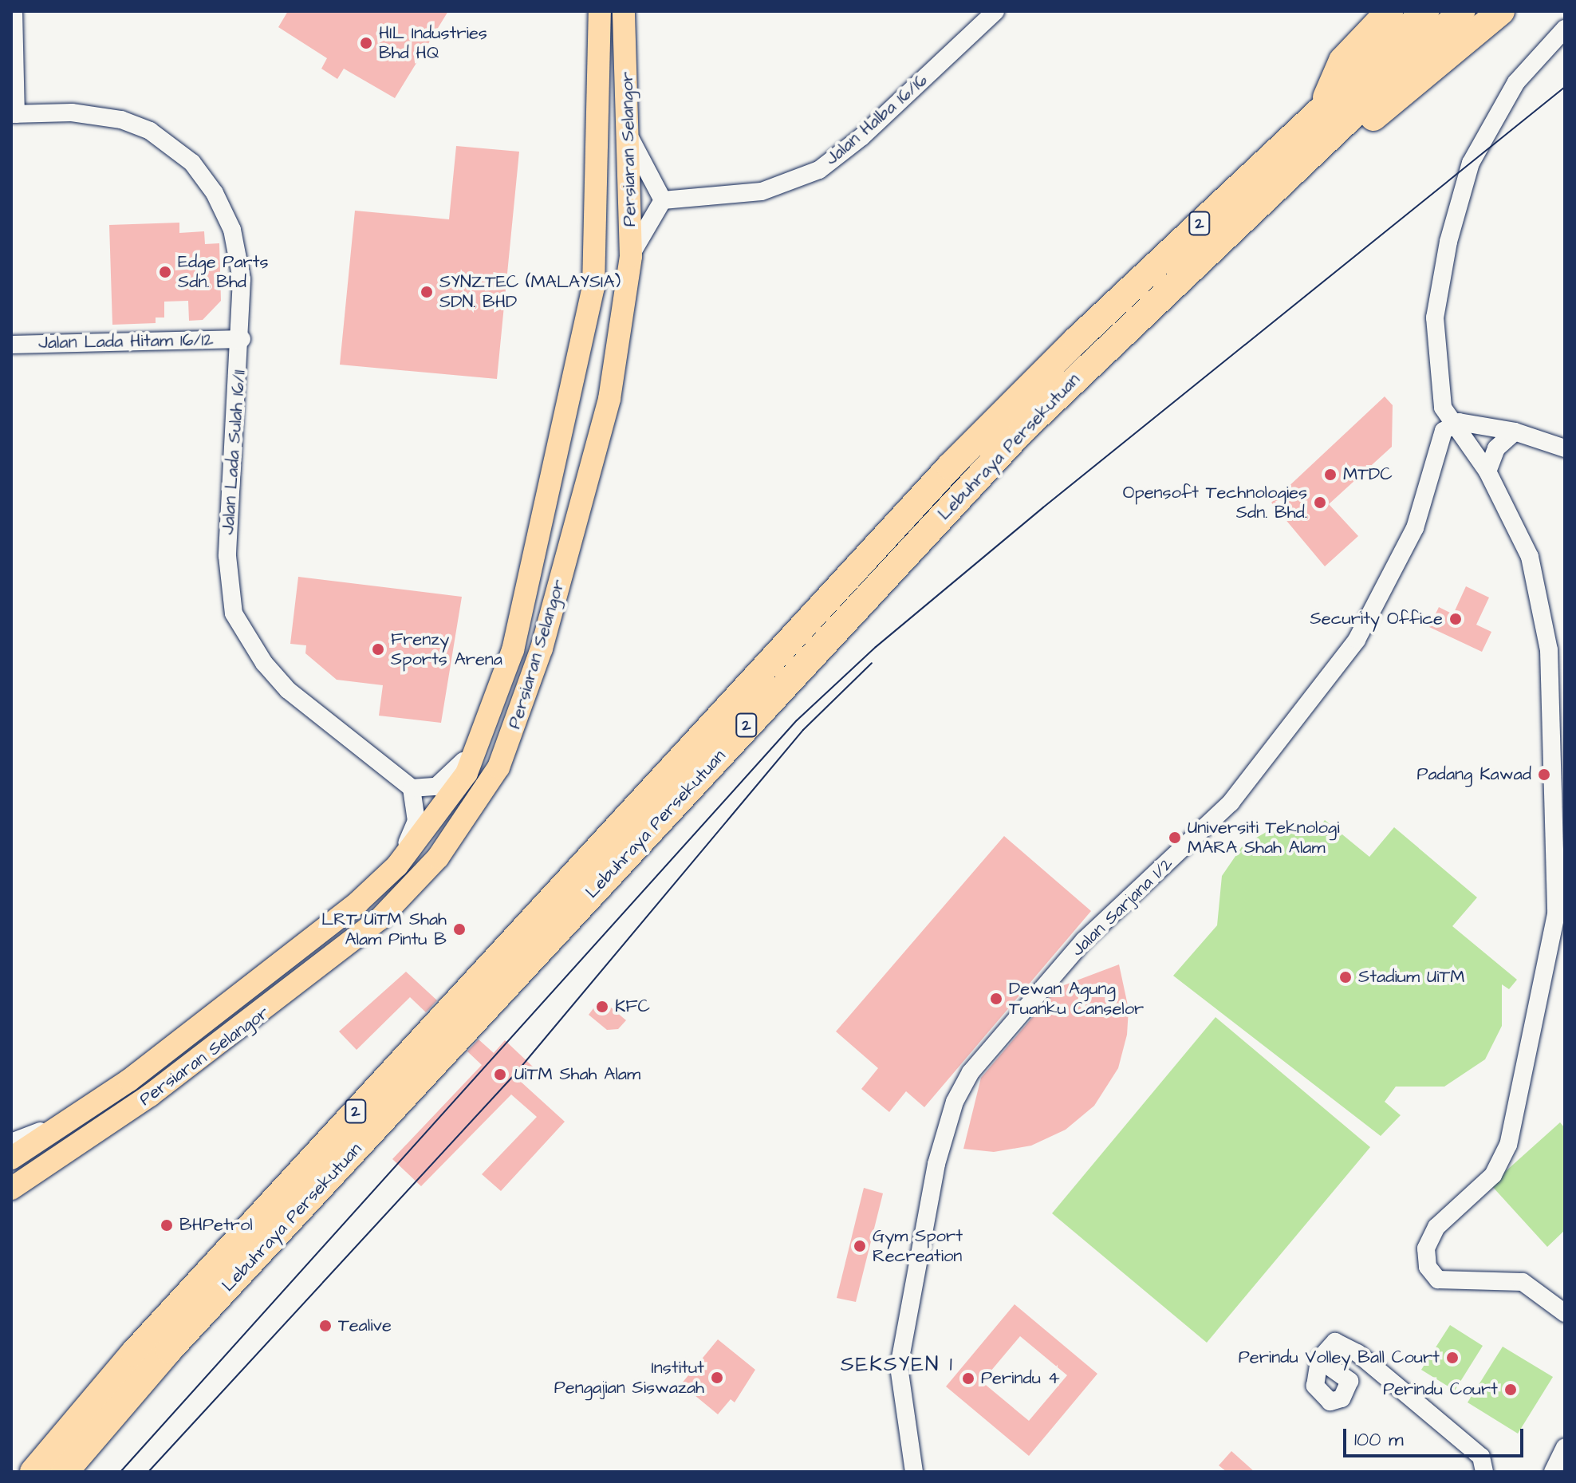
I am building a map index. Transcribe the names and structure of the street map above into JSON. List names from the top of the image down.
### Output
{
  "streets": {
    "highway": ["2", "Lebuhraya Persekutuan"],
    "main road": ["Persiaran Selangor"],
    "street": [
      "Jalan Halba 16/16",
      "Jalan Lada Hitam 16/12",
      "Jalan Lada Sulah 16/11",
      "Jalan Sarjana 1/2"
    ]
  },
  "crossings": [
    ["Jalan Lada Hitam 16/12", "Jalan Lada Sulah 16/11"]
  ],
  "districts": ["SEKSYEN 1"],
  "places": [
    "HIL Industries Bhd HQ",
    "Edge Parts Sdn. Bhd",
    "SYNZTEC (MALAYSIA) SDN. BHD",
    "MTDC",
    "Opensoft Technologies Sdn. Bhd.",
    "Security Office",
    "Frenzy Sports Arena",
    "Padang Kawad",
    "Universiti Teknologi MARA Shah Alam",
    "LRT UiTM Shah Alam Pintu B",
    "Stadium UiTM",
    "Dewan Agung Tuanku Canselor",
    "KFC",
    "UiTM Shah Alam",
    "BHPetrol",
    "Gym Sport Recreation",
    "Tealive",
    "Perindu Volley Ball Court",
    "Institut Pengajian Siswazah",
    "Perindu 4",
    "Perindu Court"
  ],
  "scale_bar": "100 m"
}
